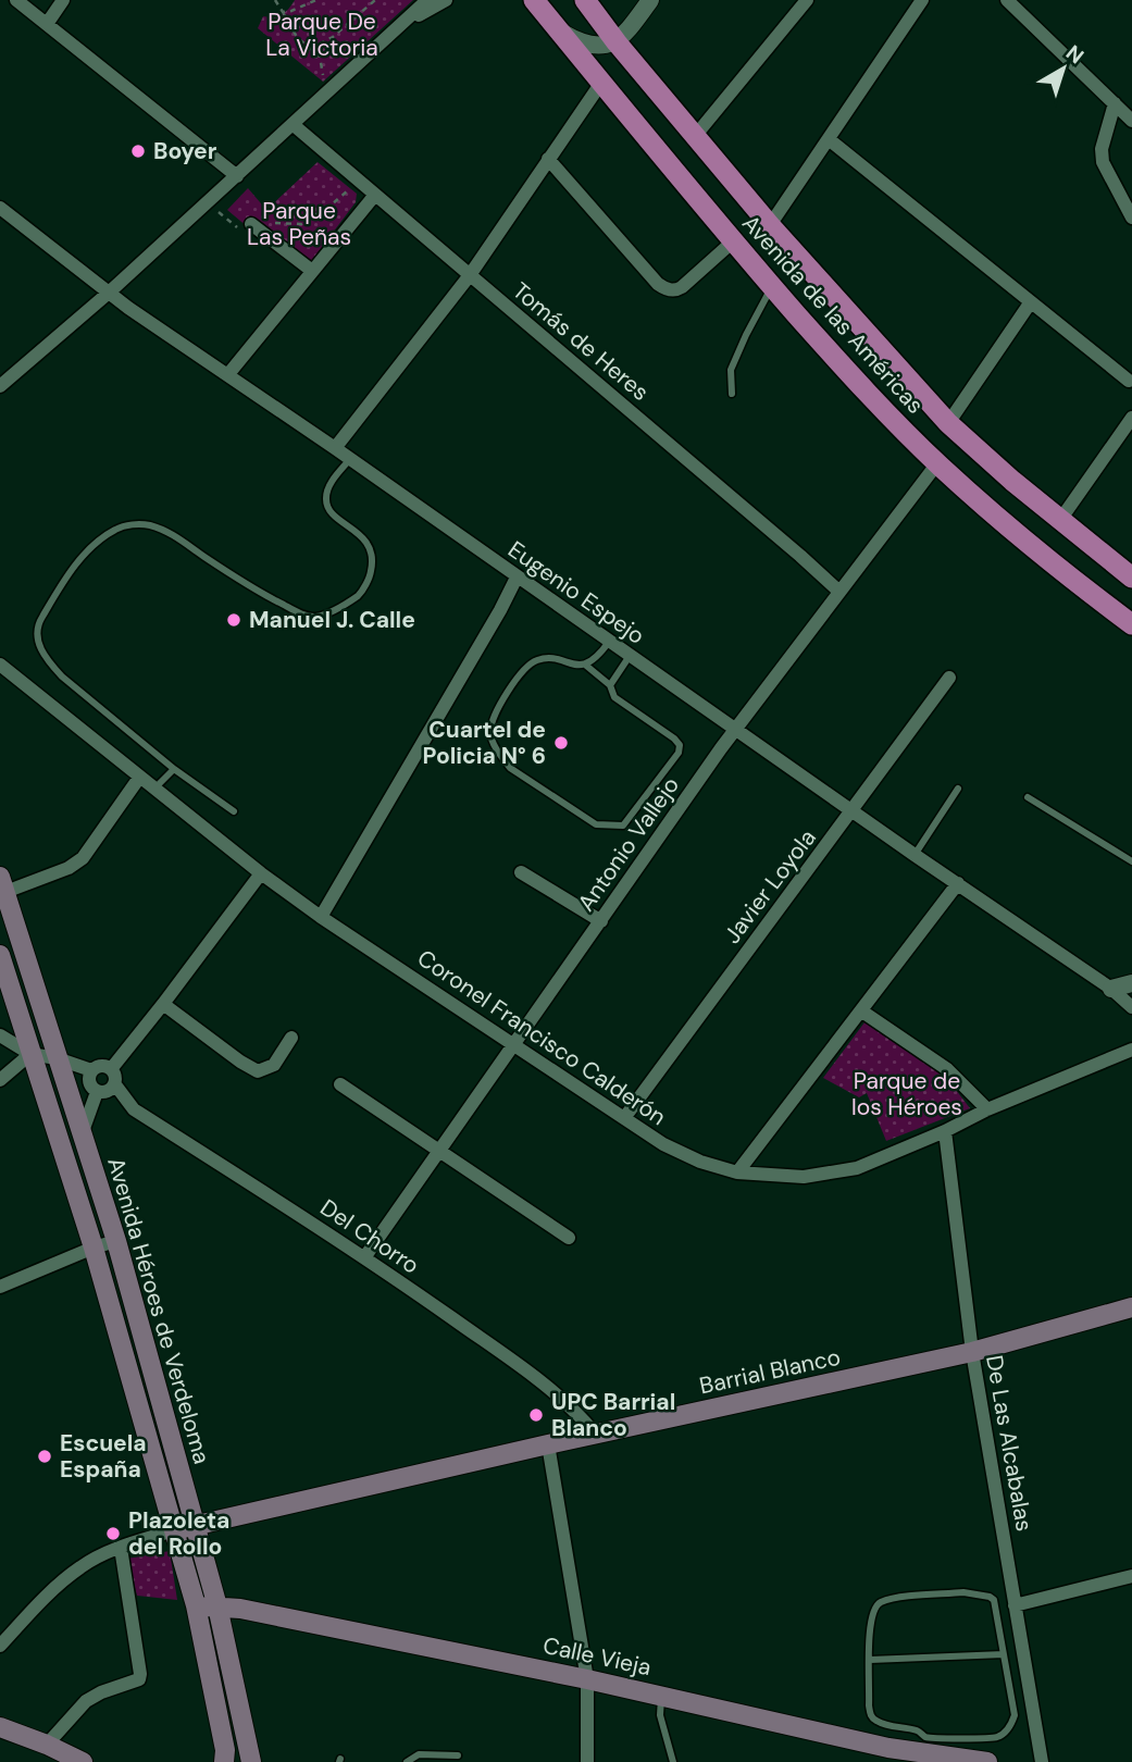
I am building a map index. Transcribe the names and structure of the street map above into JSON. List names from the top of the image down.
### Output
{
  "streets": {
    "main road": [
      "Avenida de las Américas",
      "Avenida Héroes de Verdeloma",
      "Barrial Blanco",
      "Calle Vieja"
    ],
    "street": [
      "Tomás de Heres",
      "Eugenio Espejo",
      "Antonio Vallejo",
      "Javier Loyola",
      "Coronel Francisco Calderón",
      "Del Chorro",
      "De Las Alcabalas"
    ]
  },
  "crossings": [
    ["Avenida de las Américas", "Antonio Vallejo"],
    ["Tomás de Heres", "Antonio Vallejo"],
    ["Eugenio Espejo", "Antonio Vallejo"],
    ["Eugenio Espejo", "Javier Loyola"],
    ["Antonio Vallejo", "Coronel Francisco Calderón"],
    ["Antonio Vallejo", "Del Chorro"],
    ["Javier Loyola", "Coronel Francisco Calderón"],
    ["Coronel Francisco Calderón", "De Las Alcabalas"],
    ["Del Chorro", "Barrial Blanco"],
    ["Avenida Héroes de Verdeloma", "Barrial Blanco"],
    ["Avenida Héroes de Verdeloma", "Calle Vieja"],
    ["Barrial Blanco", "De Las Alcabalas"]
  ],
  "parks": ["Parque De La Victoria", "Parque Las Peñas", "Parque de los Héroes"],
  "places": [
    "Boyer",
    "Manuel J. Calle",
    "Cuartel de Policia N° 6",
    "UPC Barrial Blanco",
    "Escuela España",
    "Plazoleta del Rollo"
  ],
  "north": "top right"
}
